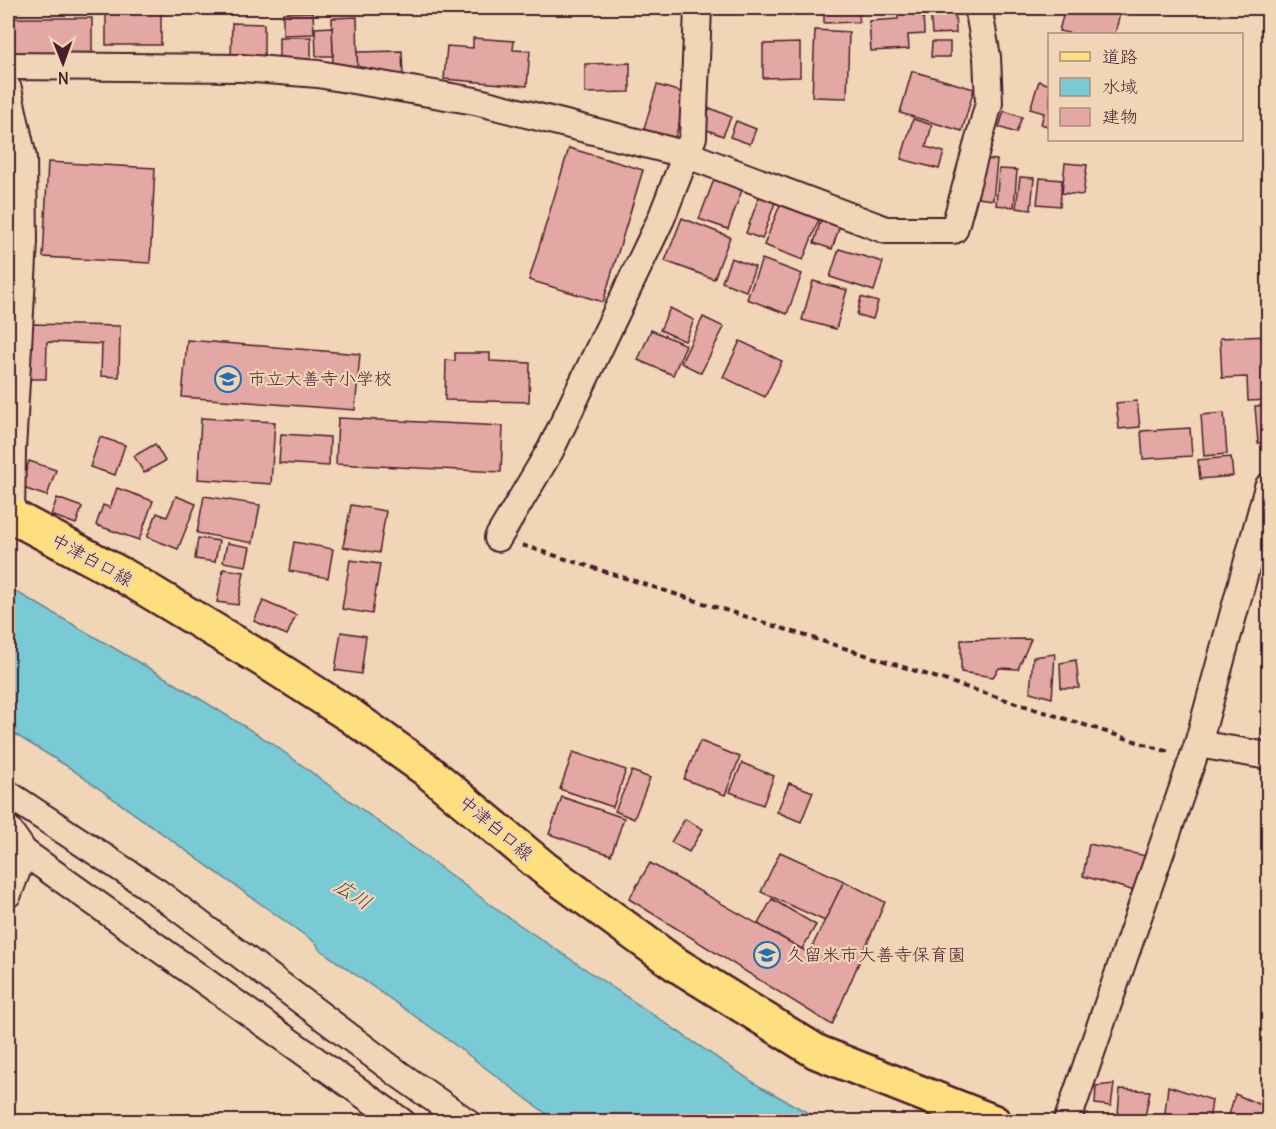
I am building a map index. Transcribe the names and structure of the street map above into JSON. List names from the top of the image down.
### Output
{
  "streets": {
    "main road": ["中津白口線"]
  },
  "water": ["広川"],
  "places": {
    "school or university": ["市立大善寺小学校", "久留米市大善寺保育園"]
  },
  "legend": ["道路", "水域", "建物"],
  "north": "bottom"
}
